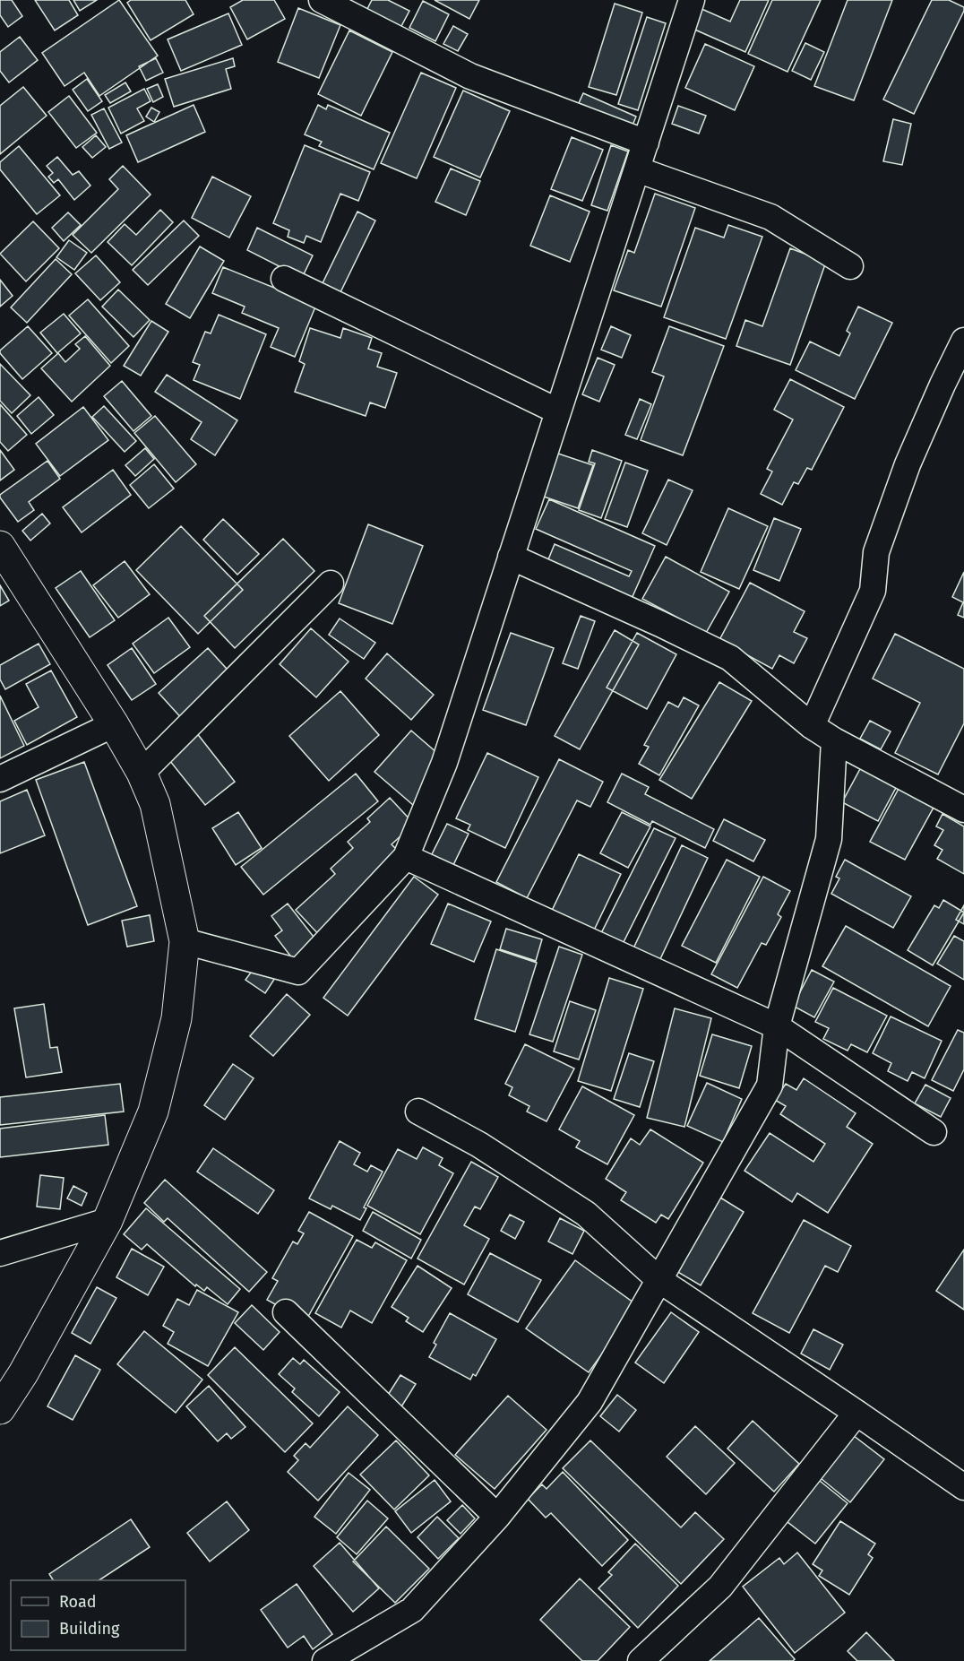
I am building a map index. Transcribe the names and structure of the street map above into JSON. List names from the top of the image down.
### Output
{
  "legend": ["Road", "Building"]
}
